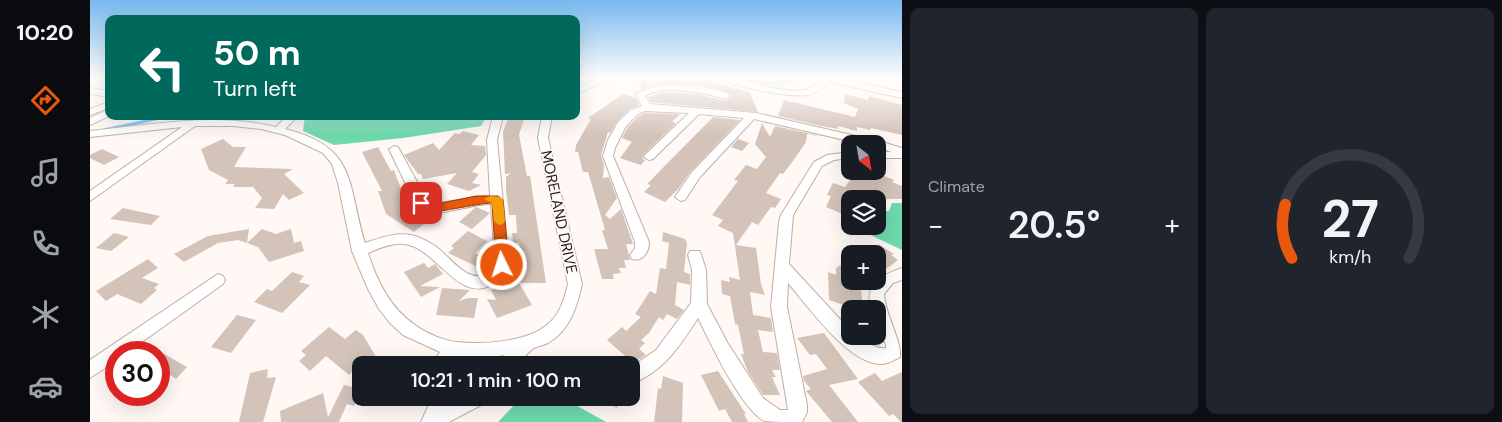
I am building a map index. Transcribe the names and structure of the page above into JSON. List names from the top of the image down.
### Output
{
  "streets": {
    "street": ["MORELAND DRIVE"]
  },
  "north": "bottom right",
  "page": {
    "tabs": "10:20",
    "tile": "Climate",
    "turn": ["50 m", "Turn left"],
    "map_buttons": ["+", "−"],
    "heat": ["−", "20.5°", "+"],
    "limit": "30",
    "trip": "10:21 · 1 min · 100 m",
    "gauge": ["27", "km/h"]
  }
}
